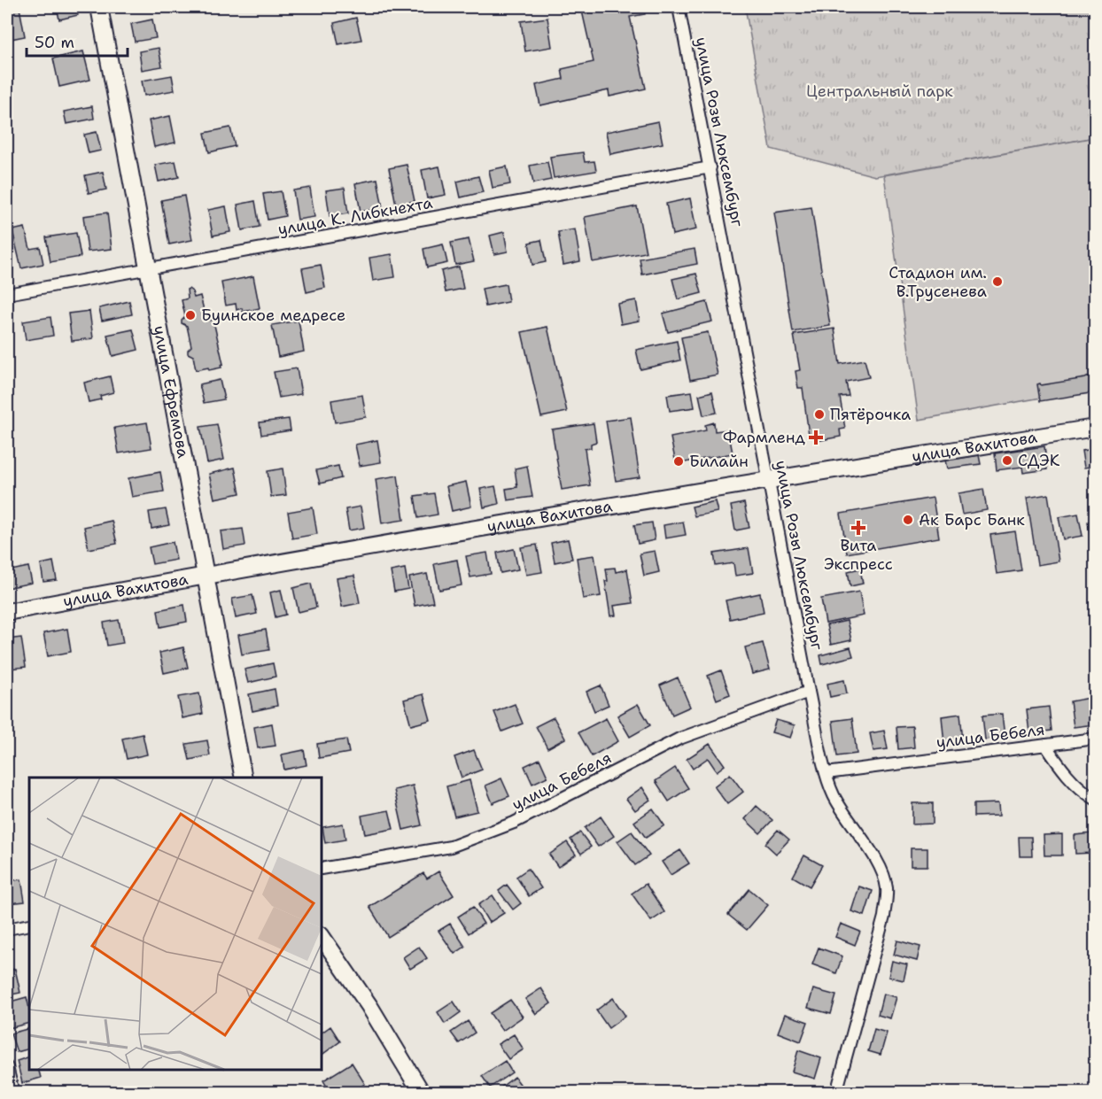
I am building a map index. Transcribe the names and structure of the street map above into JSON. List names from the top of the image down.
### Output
{
  "streets": {
    "main road": ["улица Ефремова", "улица Вахитова"],
    "street": ["улица Розы Люксембург", "улица К. Либкнехта", "улица Бебеля"]
  },
  "crossings": [
    ["улица Розы Люксембург", "улица К. Либкнехта"],
    ["улица Розы Люксембург", "улица Вахитова"],
    ["улица Розы Люксембург", "улица Бебеля"],
    ["улица К. Либкнехта", "улица Ефремова"],
    ["улица Ефремова", "улица Вахитова"]
  ],
  "parks": ["Центральный парк"],
  "places": {
    "other": [
      "Стадион им. В.Трусенева",
      "Буинское медресе",
      "Пятёрочка",
      "СДЭК",
      "Билайн",
      "Ак Барс Банк"
    ],
    "health": ["Фармленд", "Вита Экспресс"]
  },
  "scale_bar": "50 m"
}
